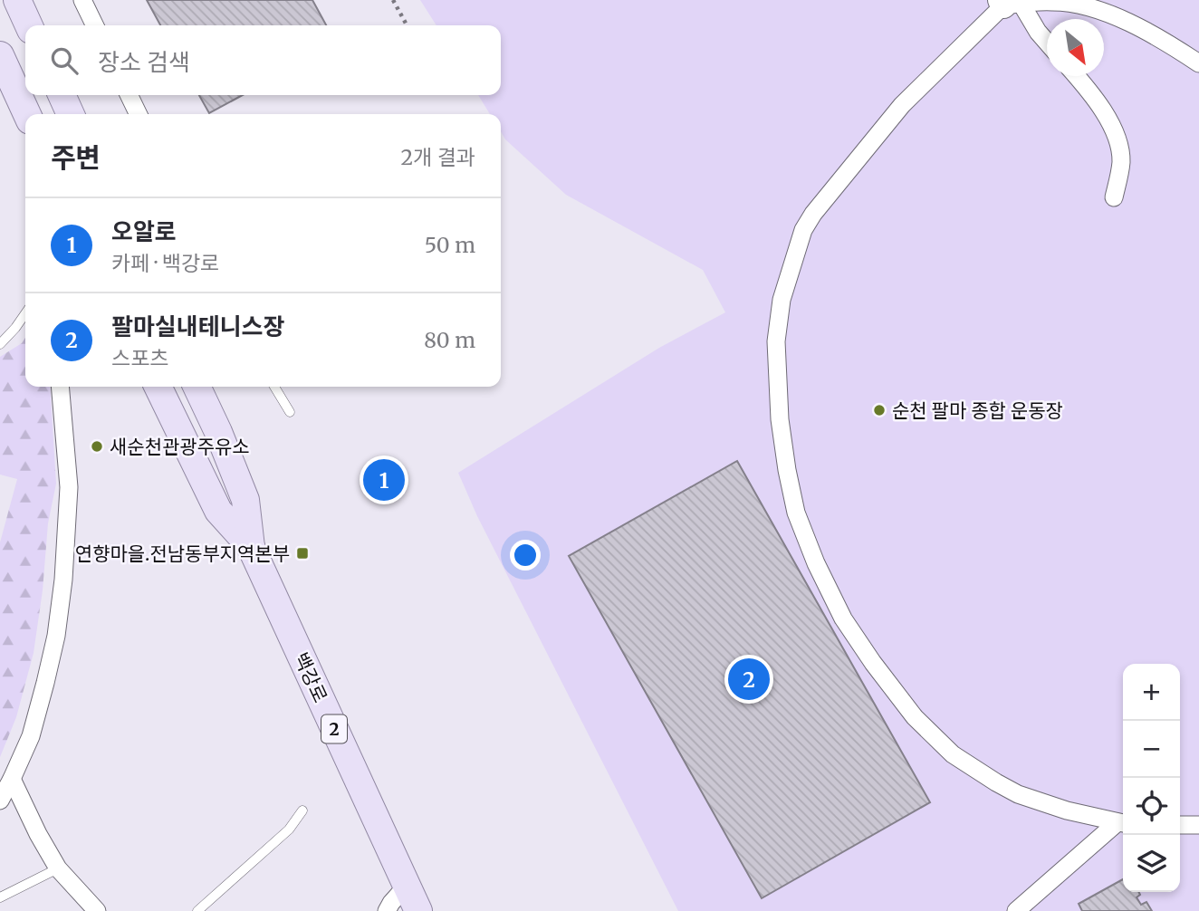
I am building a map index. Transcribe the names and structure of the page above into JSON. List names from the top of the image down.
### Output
{
  "streets": {
    "main road": ["백강로", "2"]
  },
  "places": {
    "other": ["순천 팔마 종합 운동장", "새순천관광주유소"],
    "transit": ["연향마을.전남동부지역본부"]
  },
  "north": "bottom right",
  "page": {
    "search": "장소 검색",
    "heading": ["주변", "2개 결과"],
    "list": [
      {
        "mark": "1",
        "name": "오알로",
        "note": "카페 · 백강로",
        "value": "50 m"
      },
      {
        "mark": "2",
        "name": "팔마실내테니스장",
        "note": "스포츠",
        "value": "80 m"
      }
    ],
    "pins": ["1", "2"],
    "map_buttons": ["+", "−"]
  }
}
